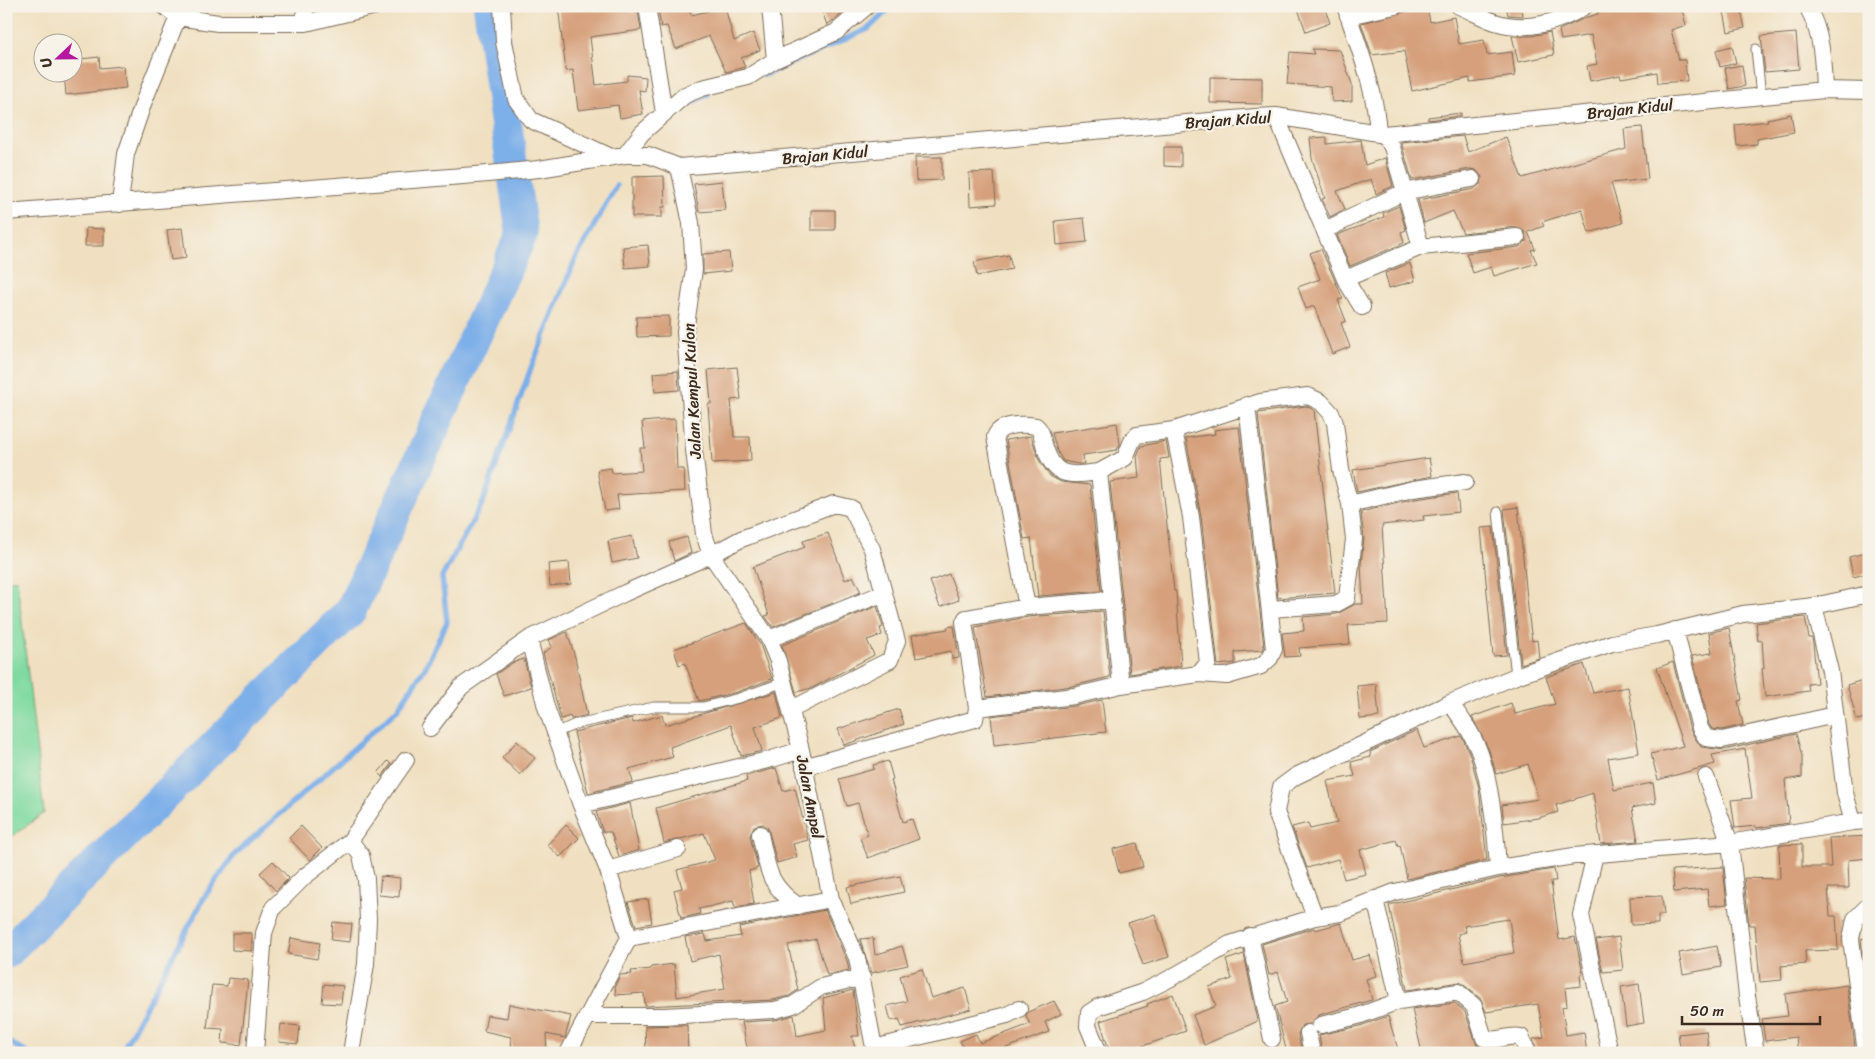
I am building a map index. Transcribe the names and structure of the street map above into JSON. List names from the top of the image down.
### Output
{
  "streets": {
    "street": ["Brajan Kidul", "Jalan Kempul Kulon", "Jalan Ampel"]
  },
  "crossings": [
    ["Brajan Kidul", "Jalan Kempul Kulon"],
    ["Jalan Kempul Kulon", "Jalan Ampel"]
  ],
  "scale_bar": "50 m",
  "north": "left"
}
